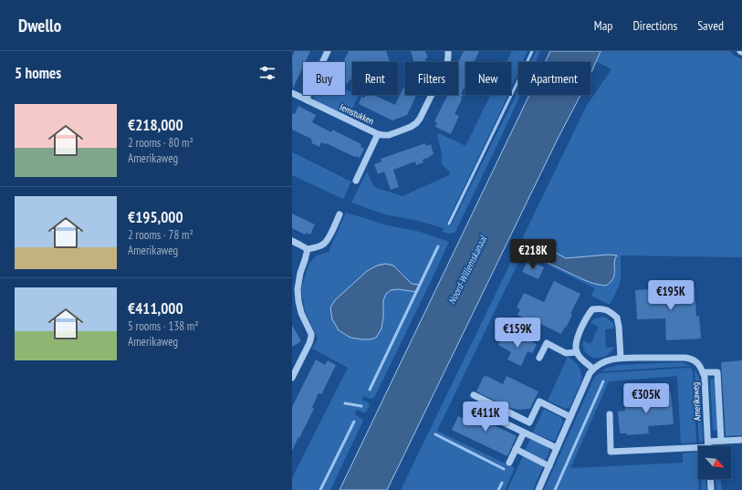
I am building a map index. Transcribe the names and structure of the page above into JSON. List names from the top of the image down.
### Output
{
  "streets": {
    "street": ["Iemstukken", "Amerikaweg"]
  },
  "water": ["Noord-Willemskanaal"],
  "north": "bottom right",
  "page": {
    "header": "Dwello",
    "nav": ["Map", "Directions", "Saved"],
    "heading": "5 homes",
    "chip": [
      "Buy",
      "Rent",
      "Filters",
      "New",
      "Apartment"
    ],
    "list": [
      {
        "name": "€218,000",
        "note": "2 rooms · 80 m² · Amerikaweg"
      },
      {
        "name": "€195,000",
        "note": "2 rooms · 78 m² · Amerikaweg"
      },
      {
        "name": "€411,000",
        "note": "5 rooms · 138 m² · Amerikaweg"
      }
    ],
    "price": [
      "€218K",
      "€195K",
      "€159K",
      "€305K",
      "€411K"
    ]
  }
}
